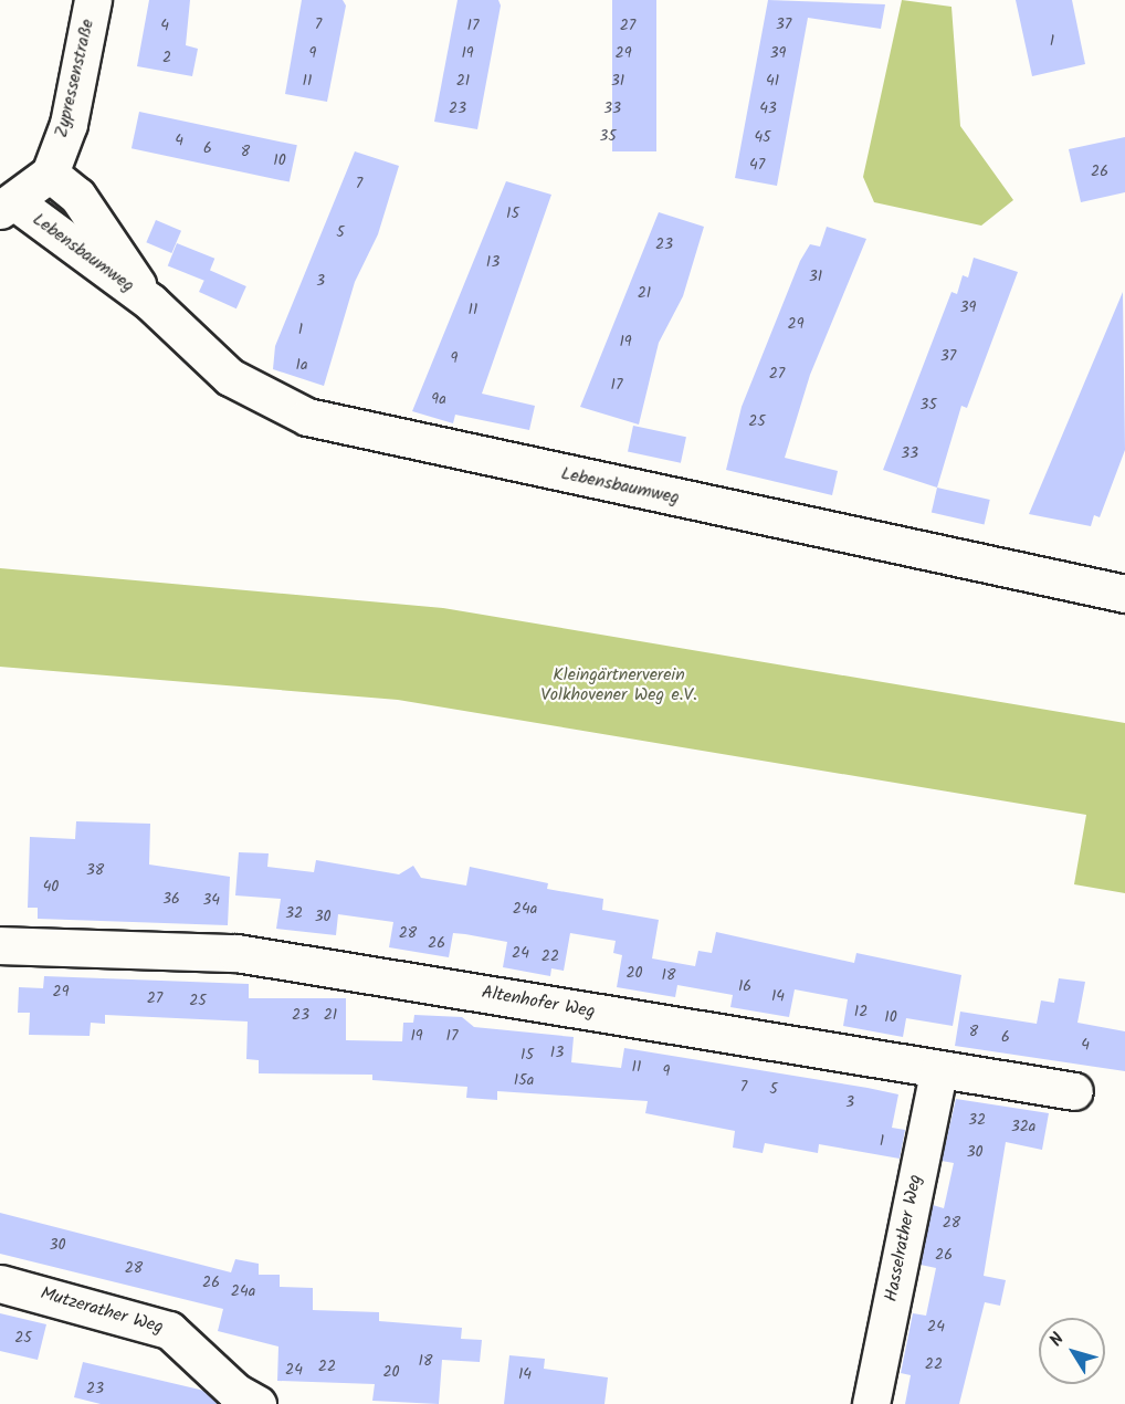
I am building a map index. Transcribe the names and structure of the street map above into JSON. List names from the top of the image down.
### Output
{
  "streets": {
    "street": [
      "Zypressenstraße",
      "Lebensbaumweg",
      "Altenhofer Weg",
      "Hasselrather Weg",
      "Mutzerather Weg"
    ]
  },
  "crossings": [
    ["Zypressenstraße", "Lebensbaumweg"],
    ["Altenhofer Weg", "Hasselrather Weg"]
  ],
  "parks": ["Kleingärtnerverein Volkhovener Weg e.V."],
  "house_numbers": [
    "7",
    "37",
    "4",
    "17",
    "27",
    "1",
    "9",
    "19",
    "29",
    "39",
    "2",
    "11",
    "21",
    "31",
    "41",
    "23",
    "33",
    "43",
    "35",
    "45",
    "4",
    "6",
    "8",
    "10",
    "47",
    "26",
    "7",
    "15",
    "5",
    "23",
    "13",
    "31",
    "3",
    "21",
    "39",
    "11",
    "29",
    "1",
    "19",
    "37",
    "9",
    "1a",
    "27",
    "17",
    "9a",
    "35",
    "25",
    "33",
    "38",
    "40",
    "36",
    "34",
    "24a",
    "32",
    "30",
    "28",
    "26",
    "24",
    "22",
    "20",
    "18",
    "16",
    "29",
    "14",
    "27",
    "25",
    "12",
    "23",
    "21",
    "10",
    "8",
    "19",
    "17",
    "6",
    "4",
    "13",
    "15",
    "11",
    "9",
    "15a",
    "7",
    "5",
    "3",
    "32",
    "32a",
    "1",
    "30",
    "28",
    "30",
    "26",
    "28",
    "26",
    "24a",
    "24",
    "25",
    "18",
    "22",
    "22",
    "24",
    "20",
    "14",
    "23"
  ],
  "north": "top left"
}
